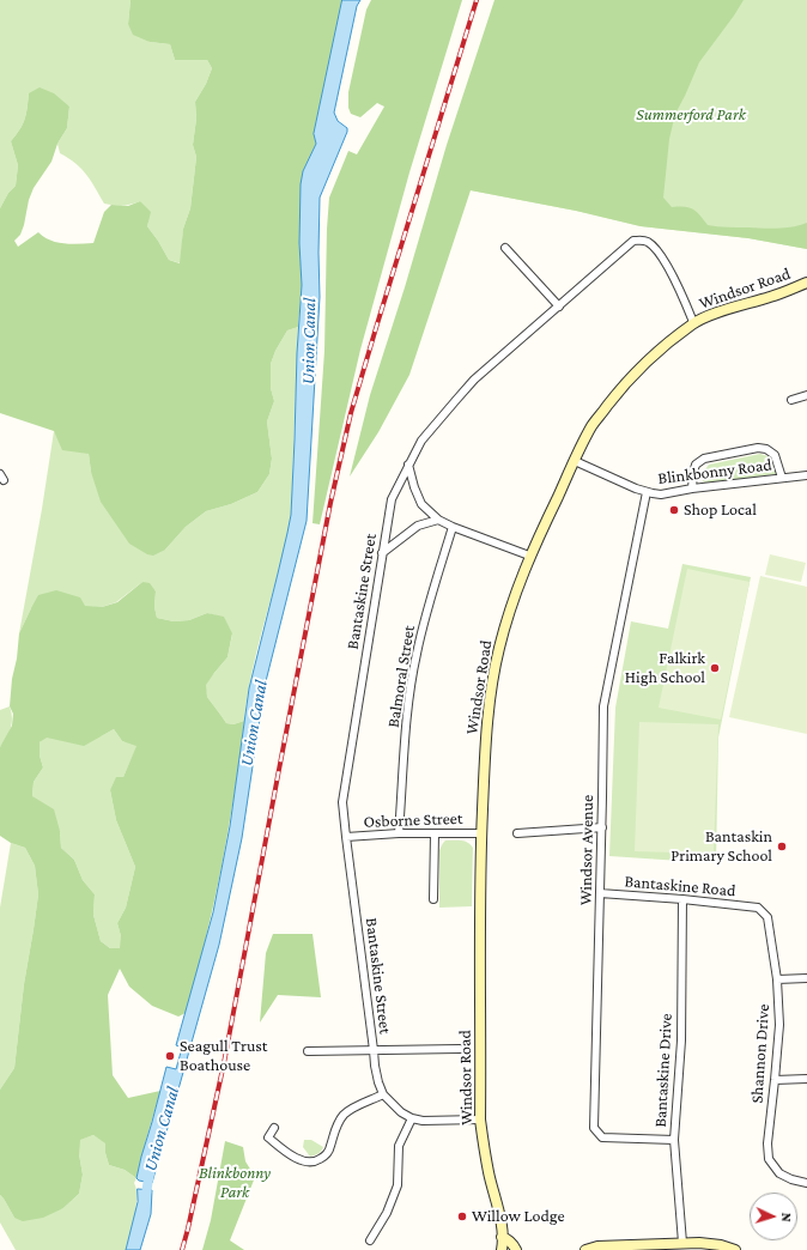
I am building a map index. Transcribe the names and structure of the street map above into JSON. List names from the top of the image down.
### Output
{
  "streets": {
    "street": [
      "Windsor Road",
      "Blinkbonny Road",
      "Bantaskine Street",
      "Balmoral Street",
      "Osborne Street",
      "Windsor Avenue",
      "Bantaskine Road",
      "Shannon Drive",
      "Bantaskine Drive"
    ]
  },
  "crossings": [
    ["Windsor Road", "Blinkbonny Road"],
    ["Windsor Road", "Bantaskine Street"],
    ["Windsor Road", "Osborne Street"],
    ["Blinkbonny Road", "Windsor Avenue"],
    ["Bantaskine Street", "Osborne Street"],
    ["Balmoral Street", "Osborne Street"],
    ["Windsor Avenue", "Bantaskine Road"],
    ["Windsor Avenue", "Bantaskine Drive"],
    ["Bantaskine Road", "Shannon Drive"],
    ["Bantaskine Road", "Bantaskine Drive"]
  ],
  "water": ["Union Canal"],
  "parks": ["Summerford Park", "Blinkbonny Park"],
  "places": [
    "Shop Local",
    "Falkirk High School",
    "Bantaskin Primary School",
    "Seagull Trust Boathouse",
    "Willow Lodge"
  ],
  "north": "right"
}
